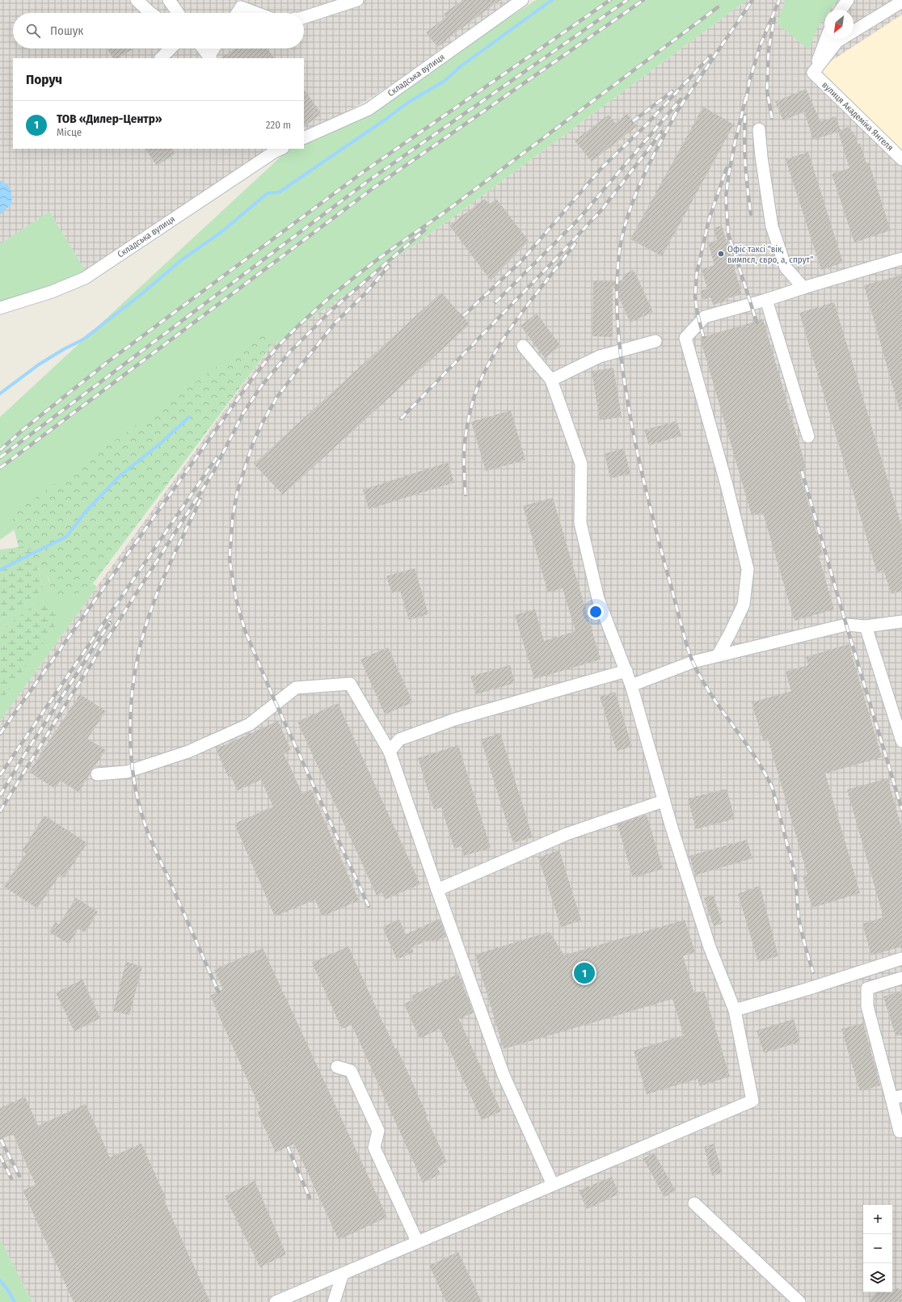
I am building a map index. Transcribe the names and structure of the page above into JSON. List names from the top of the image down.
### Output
{
  "streets": {
    "street": ["Складська вулиця", "вулиця Академіка Янгеля"]
  },
  "places": ["Офіс таксі \"вік, вимпєл, євро, а, спрут\""],
  "north": "bottom left",
  "page": {
    "search": "Пошук",
    "heading": "Поруч",
    "list": [
      {
        "mark": "1",
        "name": "ТОВ «Дилер-Центр»",
        "note": "Місце",
        "value": "220 m"
      }
    ],
    "pins": "1",
    "map_buttons": ["+", "−"]
  }
}
